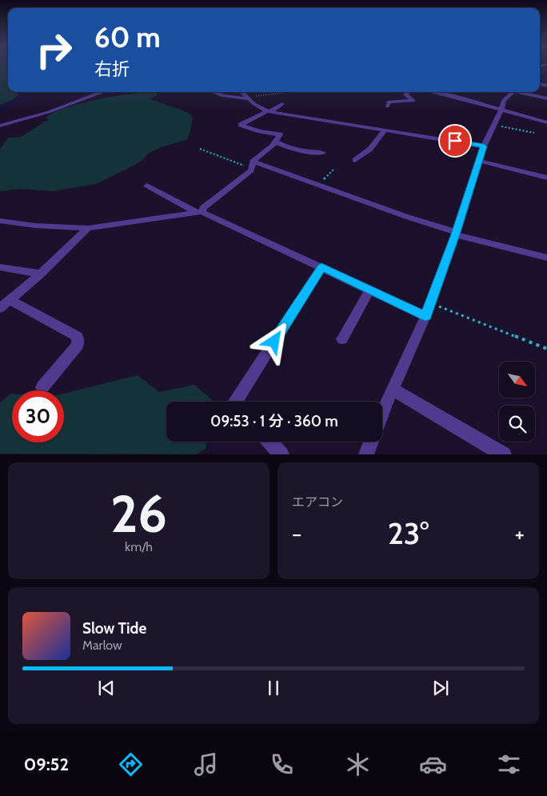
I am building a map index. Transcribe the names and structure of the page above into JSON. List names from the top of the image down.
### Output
{
  "north": "bottom right",
  "page": {
    "turn": ["60 m", "右折"],
    "limit": "30",
    "trip": "09:53 · 1 分 · 360 m",
    "tile": [
      ["26", "km/h"],
      "エアコン"
    ],
    "heat": ["−", "23°", "+"],
    "song": ["Slow Tide", "Marlow"],
    "tabs": "09:52"
  }
}
